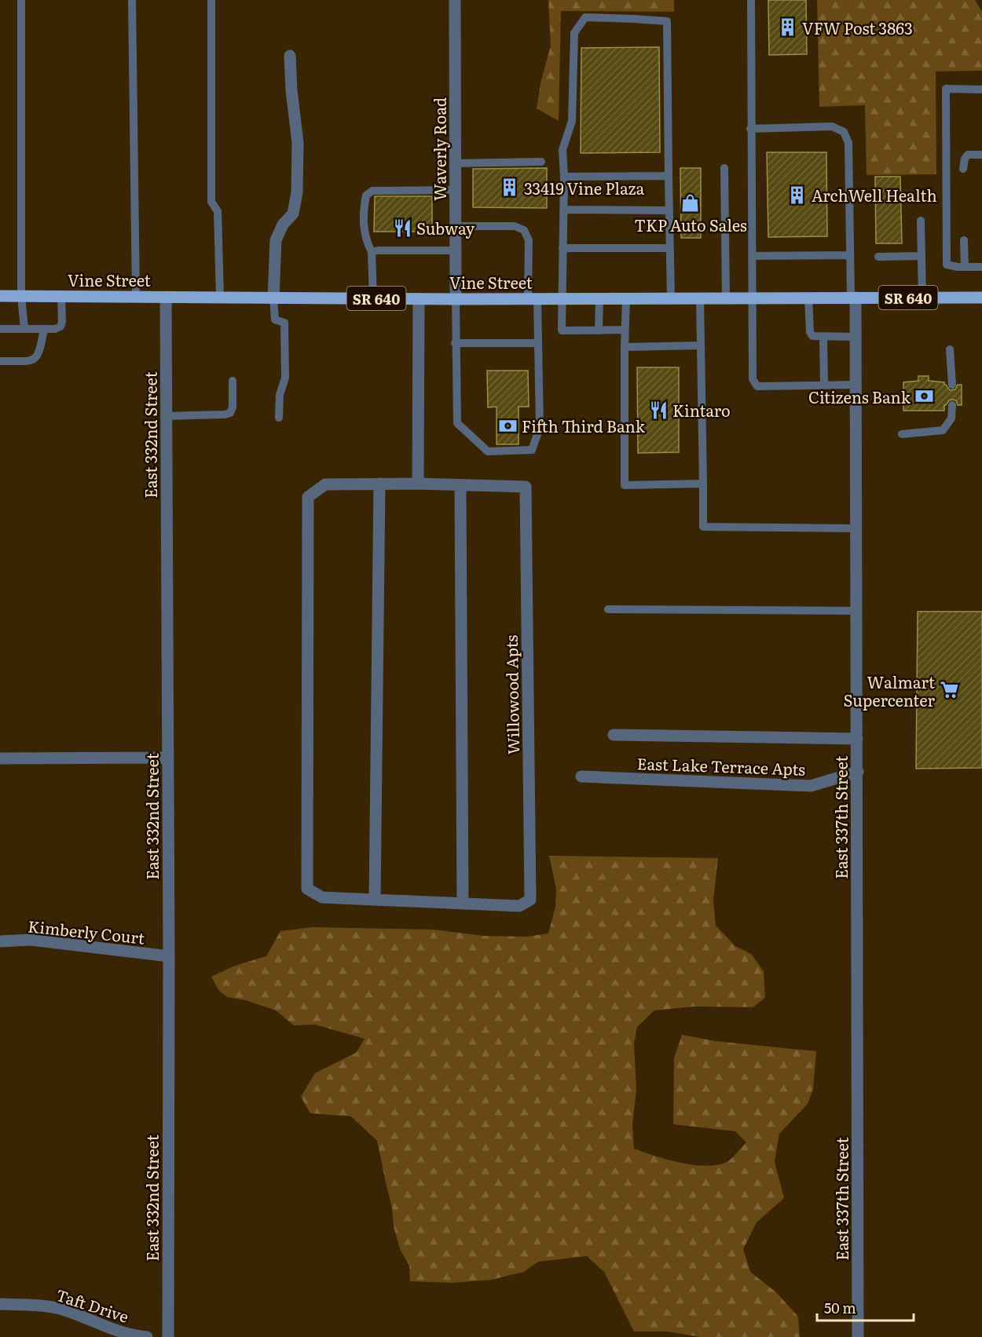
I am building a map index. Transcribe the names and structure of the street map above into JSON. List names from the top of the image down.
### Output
{
  "streets": {
    "main road": ["Vine Street", "SR 640"],
    "street": [
      "Waverly Road",
      "East 332nd Street",
      "Willowood Apts",
      "East Lake Terrace Apts",
      "East 337th Street",
      "Kimberly Court",
      "Taft Drive"
    ]
  },
  "crossings": [
    ["Waverly Road", "Vine Street"],
    ["Vine Street", "East 332nd Street"],
    ["Vine Street", "East 337th Street"],
    ["East 332nd Street", "Kimberly Court"],
    ["East Lake Terrace Apts", "East 337th Street"]
  ],
  "places": {
    "building": ["VFW Post 3863", "33419 Vine Plaza", "ArchWell Health"],
    "shop": ["TKP Auto Sales"],
    "restaurant": ["Subway", "Kintaro"],
    "bank": ["Citizens Bank", "Fifth Third Bank"],
    "supermarket": ["Walmart Supercenter"]
  },
  "scale_bar": "50 m"
}
